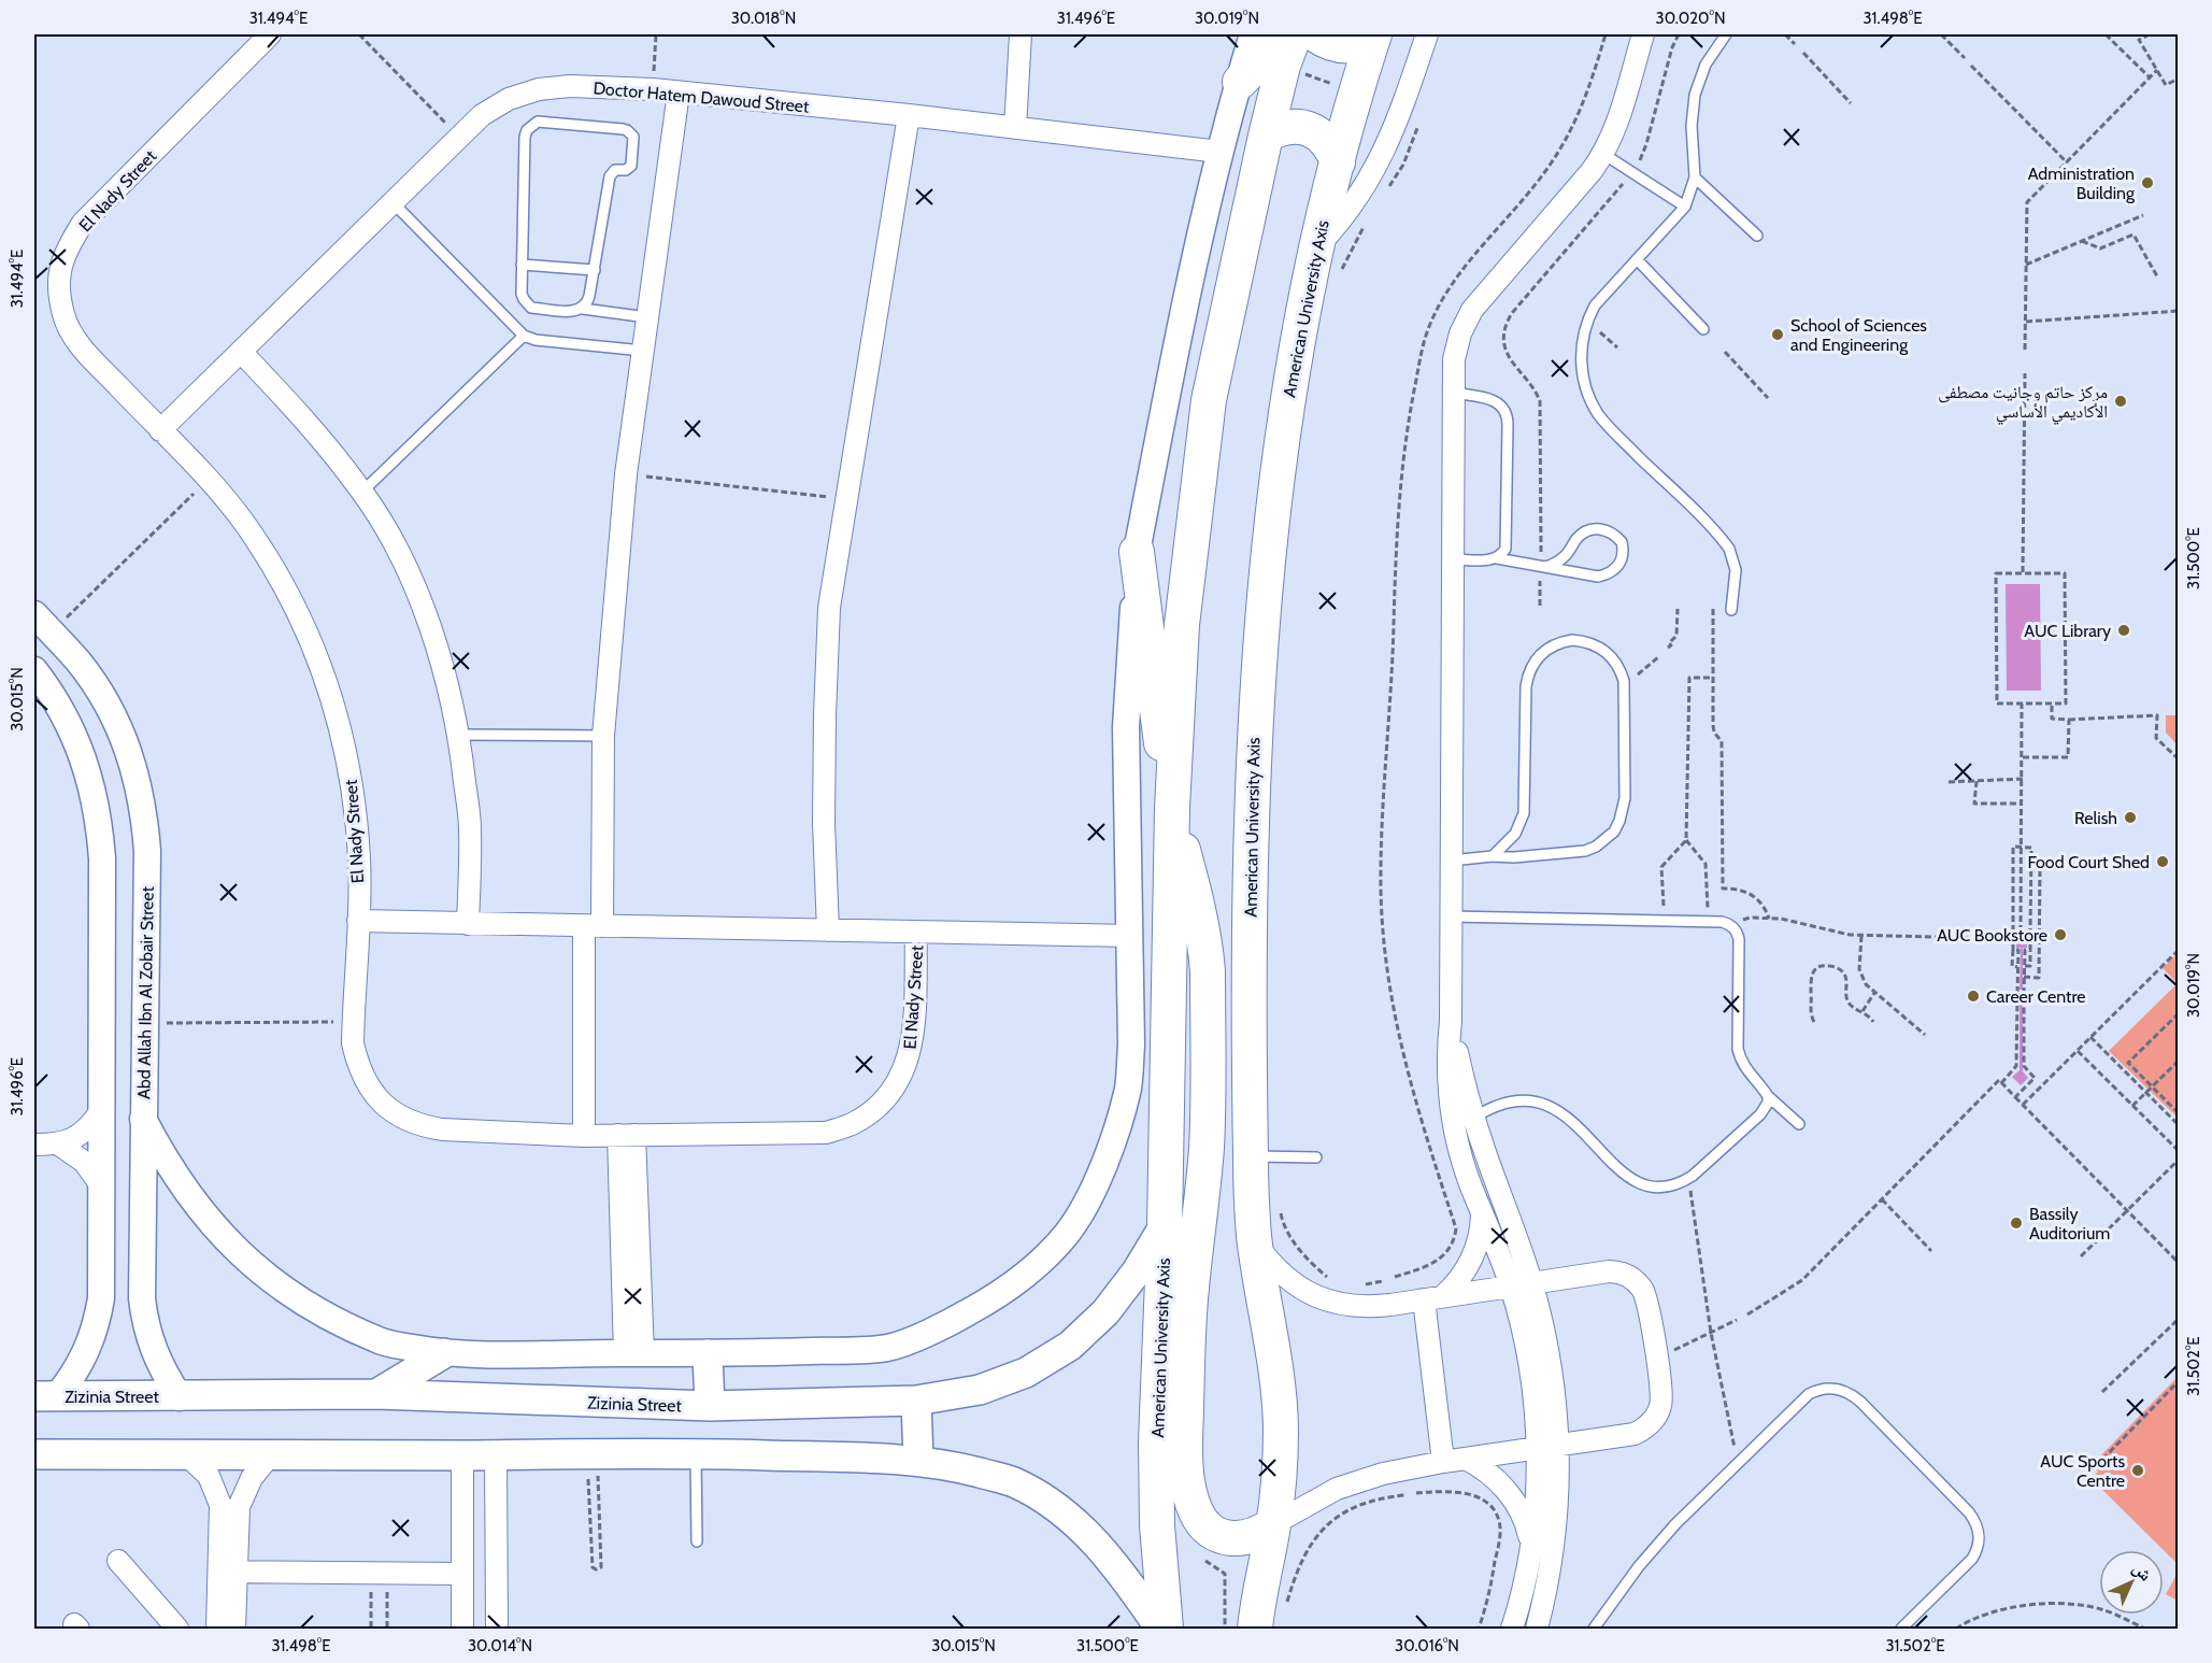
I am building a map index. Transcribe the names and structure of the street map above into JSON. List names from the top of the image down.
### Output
{
  "streets": {
    "main road": ["American University Axis", "Zizinia Street"],
    "street": ["Doctor Hatem Dawoud Street", "El Nady Street", "Abd Allah Ibn Al Zobair Street"]
  },
  "crossings": [
    ["Doctor Hatem Dawoud Street", "El Nady Street"],
    ["American University Axis", "Zizinia Street"],
    ["Abd Allah Ibn Al Zobair Street", "Zizinia Street"]
  ],
  "places": [
    "Administration Building",
    "School of Sciences and Engineering",
    "مركز حاتم وجانيت مصطفى الأكاديمي الأساسي",
    "AUC Library",
    "Relish",
    "Food Court Shed",
    "AUC Bookstore",
    "Career Centre",
    "Bassily Auditorium",
    "AUC Sports Centre"
  ],
  "north": "top right",
  "coordinates": [
    "31.494°E",
    "30.018°N",
    "31.496°E",
    "30.019°N",
    "30.020°N",
    "31.498°E",
    "31.500°E",
    "30.015°N",
    "31.502°E",
    "30.014°N",
    "30.016°N"
  ]
}
